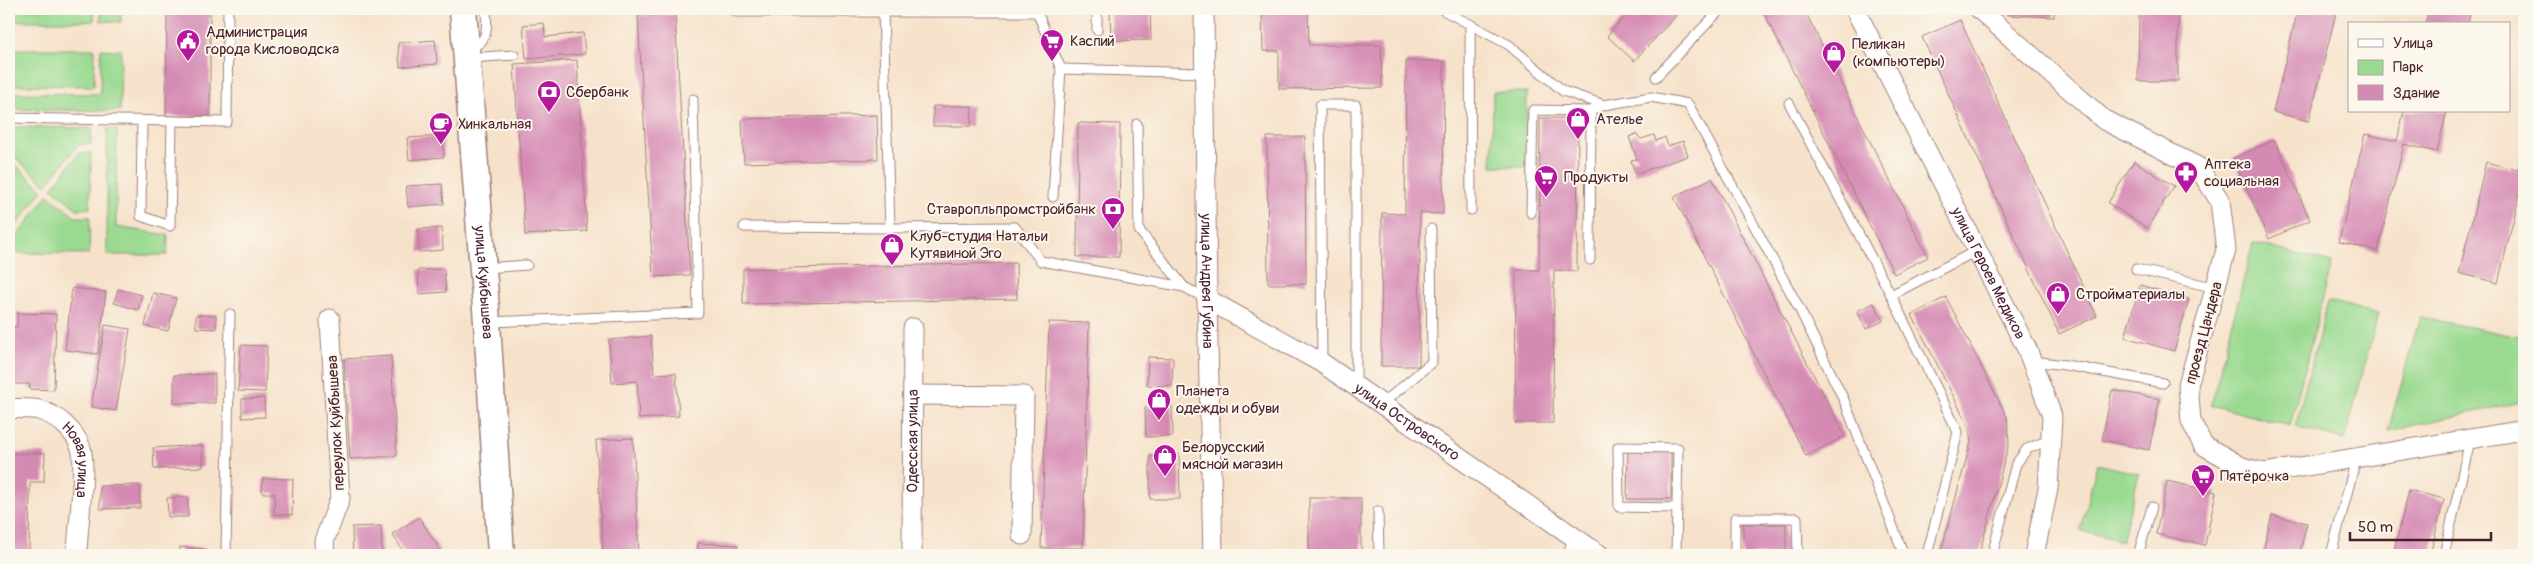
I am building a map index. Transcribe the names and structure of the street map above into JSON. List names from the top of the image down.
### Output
{
  "streets": {
    "street": [
      "улица Героев Медиков",
      "улица Куйбышева",
      "улица Андрея Губина",
      "проезд Цандера",
      "улица Островского",
      "переулок Куйбышева",
      "Одесская улица",
      "Новая улица"
    ]
  },
  "crossings": [
    ["улица Андрея Губина", "улица Островского"]
  ],
  "places": {
    "public building": ["Администрация города Кисловодска"],
    "supermarket": ["Каспий", "Продукты", "Пятёрочка"],
    "shop": [
      "Пеликан (компьютеры)",
      "Ателье",
      "Клуб-студия Натальи Кутявиной Эго",
      "Стройматериалы",
      "Планета одежды и обуви",
      "Белорусский мясной магазин"
    ],
    "bank": ["Сбербанк", "Ставропльпромстройбанк"],
    "cafe": ["Хинкальная"],
    "pharmacy": ["Аптека социальная"]
  },
  "legend": ["Улица", "Парк", "Здание"],
  "scale_bar": "50 m"
}
